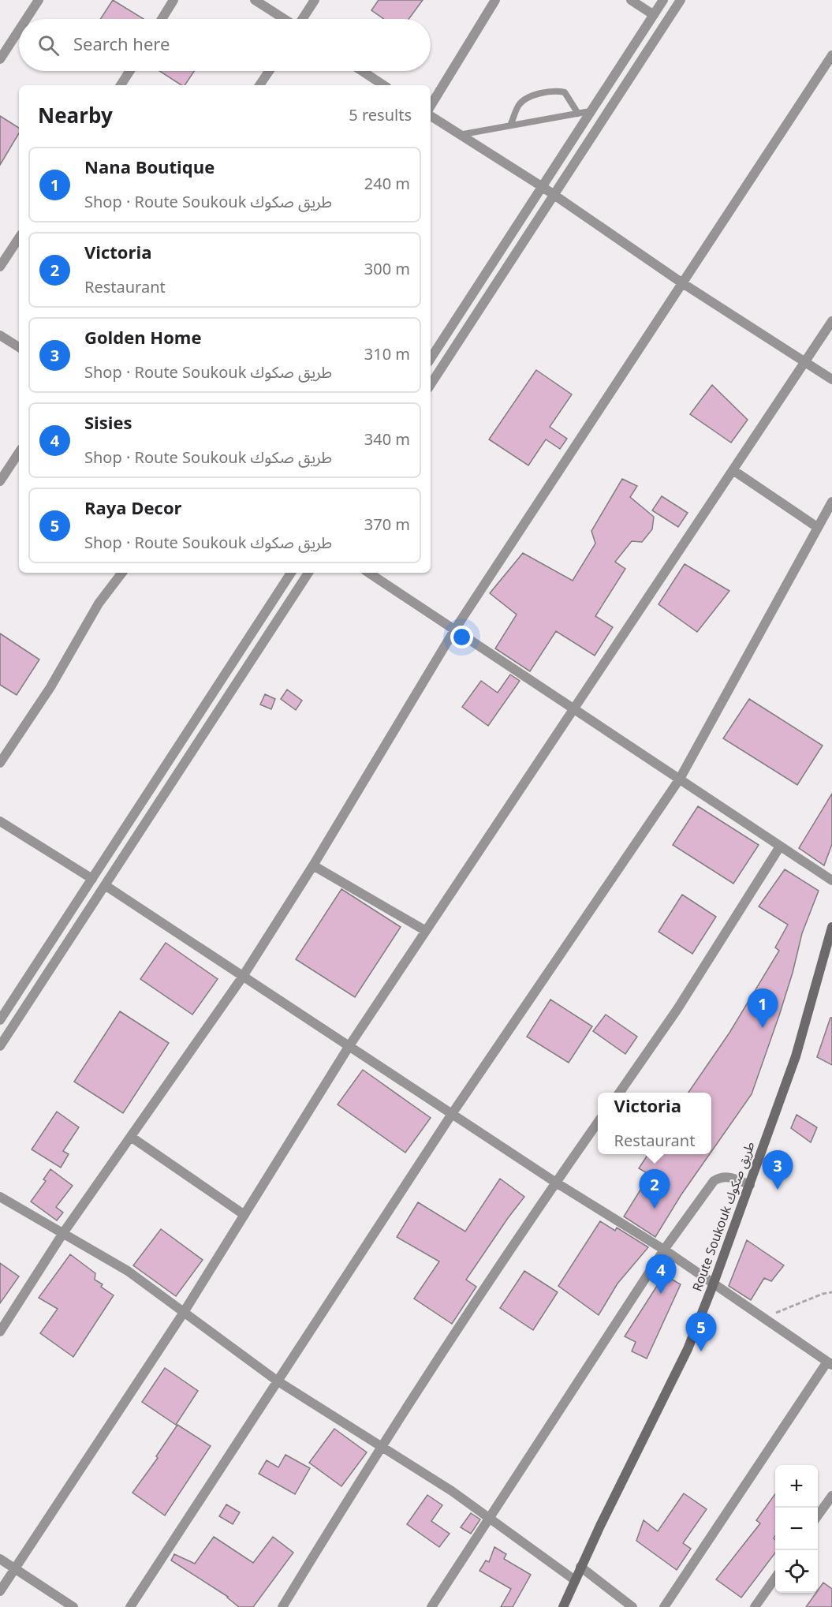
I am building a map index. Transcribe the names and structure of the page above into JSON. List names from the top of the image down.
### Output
{
  "streets": {
    "street": ["Route Soukouk طريق صكوك"]
  },
  "page": {
    "search": "Search here",
    "heading": ["Nearby", "5 results"],
    "list": [
      {
        "mark": "1",
        "name": "Nana Boutique",
        "note": "Shop · Route Soukouk طريق صكوك",
        "value": "240 m"
      },
      {
        "mark": "2",
        "name": "Victoria",
        "note": "Restaurant",
        "value": "300 m"
      },
      {
        "mark": "3",
        "name": "Golden Home",
        "note": "Shop · Route Soukouk طريق صكوك",
        "value": "310 m"
      },
      {
        "mark": "4",
        "name": "Sisies",
        "note": "Shop · Route Soukouk طريق صكوك",
        "value": "340 m"
      },
      {
        "mark": "5",
        "name": "Raya Decor",
        "note": "Shop · Route Soukouk طريق صكوك",
        "value": "370 m"
      }
    ],
    "pins": [
      "1",
      "3",
      "2",
      "4",
      "5"
    ],
    "popup": ["Victoria", "Restaurant"],
    "map_buttons": ["+", "−"]
  }
}
